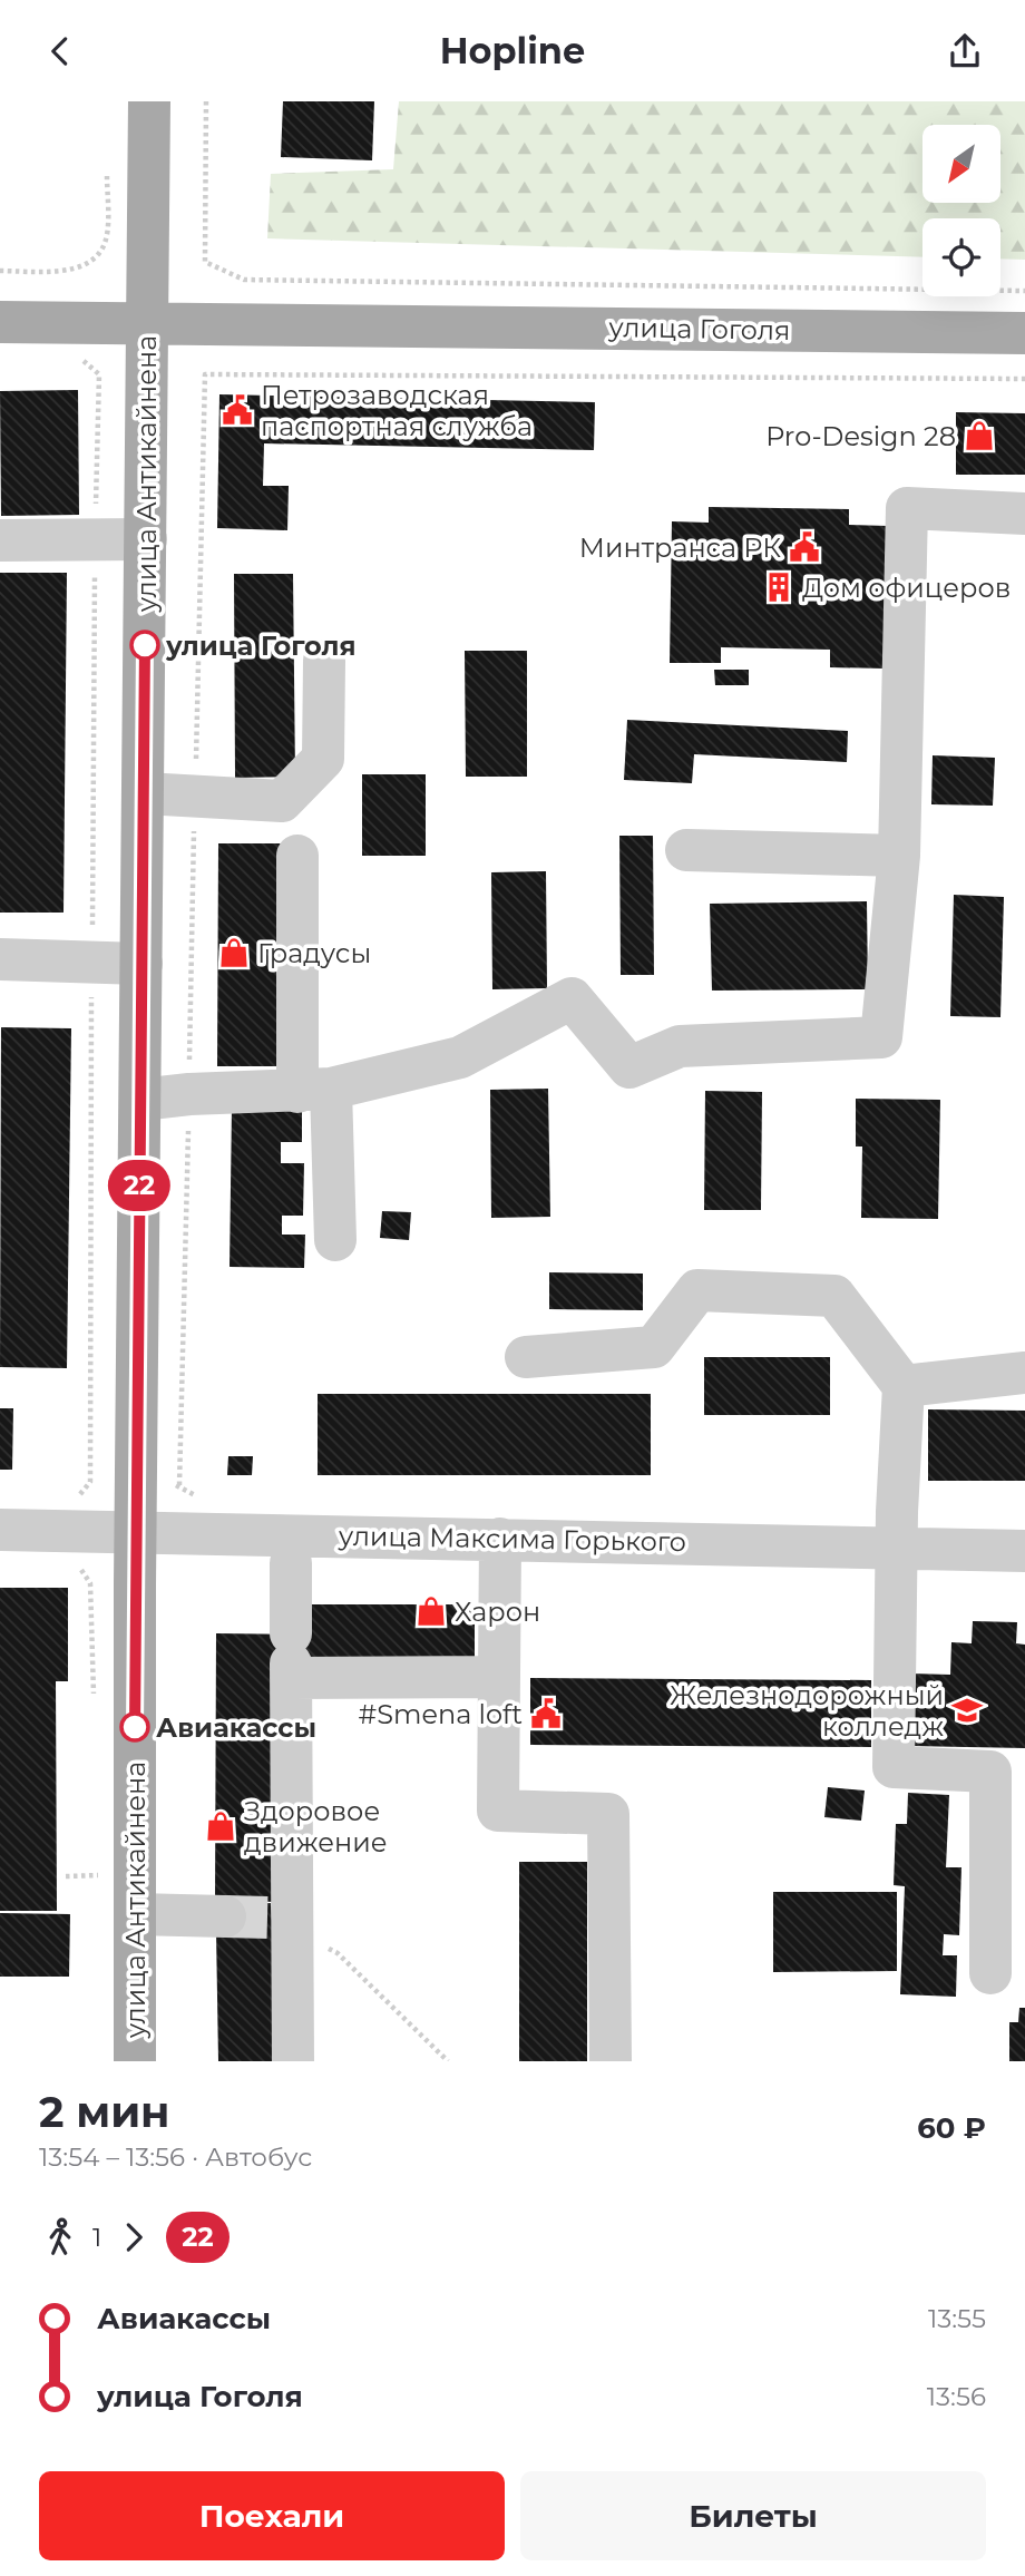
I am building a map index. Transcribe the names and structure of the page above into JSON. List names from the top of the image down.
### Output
{
  "streets": {
    "main road": ["улица Гоголя", "улица Антикайнена"],
    "street": ["улица Максима Горького"]
  },
  "crossings": [
    ["улица Гоголя", "улица Антикайнена"],
    ["улица Антикайнена", "улица Максима Горького"]
  ],
  "places": {
    "public building": ["Петрозаводская паспортная служба", "Минтранса РК", "#Smena loft"],
    "shop": [
      "Pro-Design 28",
      "Градусы",
      "Харон",
      "Здоровое движение"
    ],
    "building": ["Дом офицеров"],
    "other": ["улица Гоголя", "Авиакассы"],
    "school or university": ["Железнодорожный колледж"]
  },
  "lines": ["bus line 22"],
  "north": "bottom left",
  "page": {
    "header": "Hopline",
    "on_map": "22",
    "heading": ["2 мин", "13:54 – 13:56 · Автобус", "60 ₽"],
    "legs": ["1", "22"],
    "list": [
      {
        "name": "Авиакассы",
        "value": "13:55"
      },
      {
        "name": "улица Гоголя",
        "value": "13:56"
      }
    ],
    "buttons": ["Поехали", "Билеты"]
  }
}
